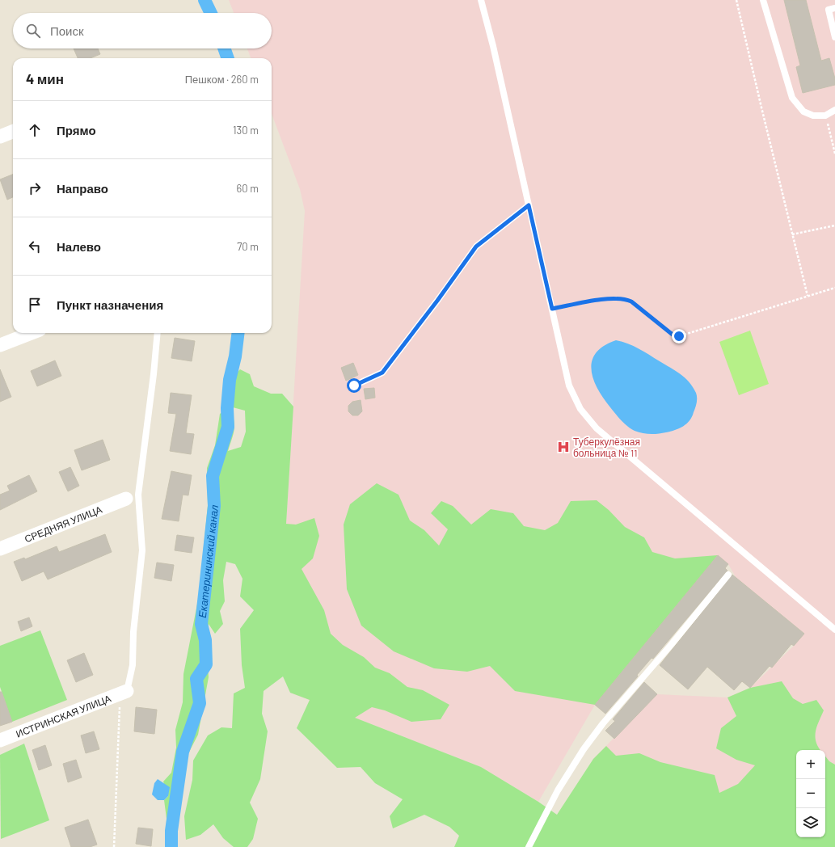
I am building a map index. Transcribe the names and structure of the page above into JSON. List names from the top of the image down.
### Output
{
  "streets": {
    "street": ["СРЕДНЯЯ УЛИЦА", "ИСТРИНСКАЯ УЛИЦА"]
  },
  "water": ["Екатерининский канал"],
  "places": {
    "hospital": ["Туберкулёзная больница № 11"]
  },
  "page": {
    "search": "Поиск",
    "heading": ["4 мин", "Пешком · 260 m"],
    "list": [
      ["Прямо", "130 m"],
      ["Направо", "60 m"],
      ["Налево", "70 m"],
      "Пункт назначения"
    ],
    "map_buttons": ["+", "−"]
  }
}
